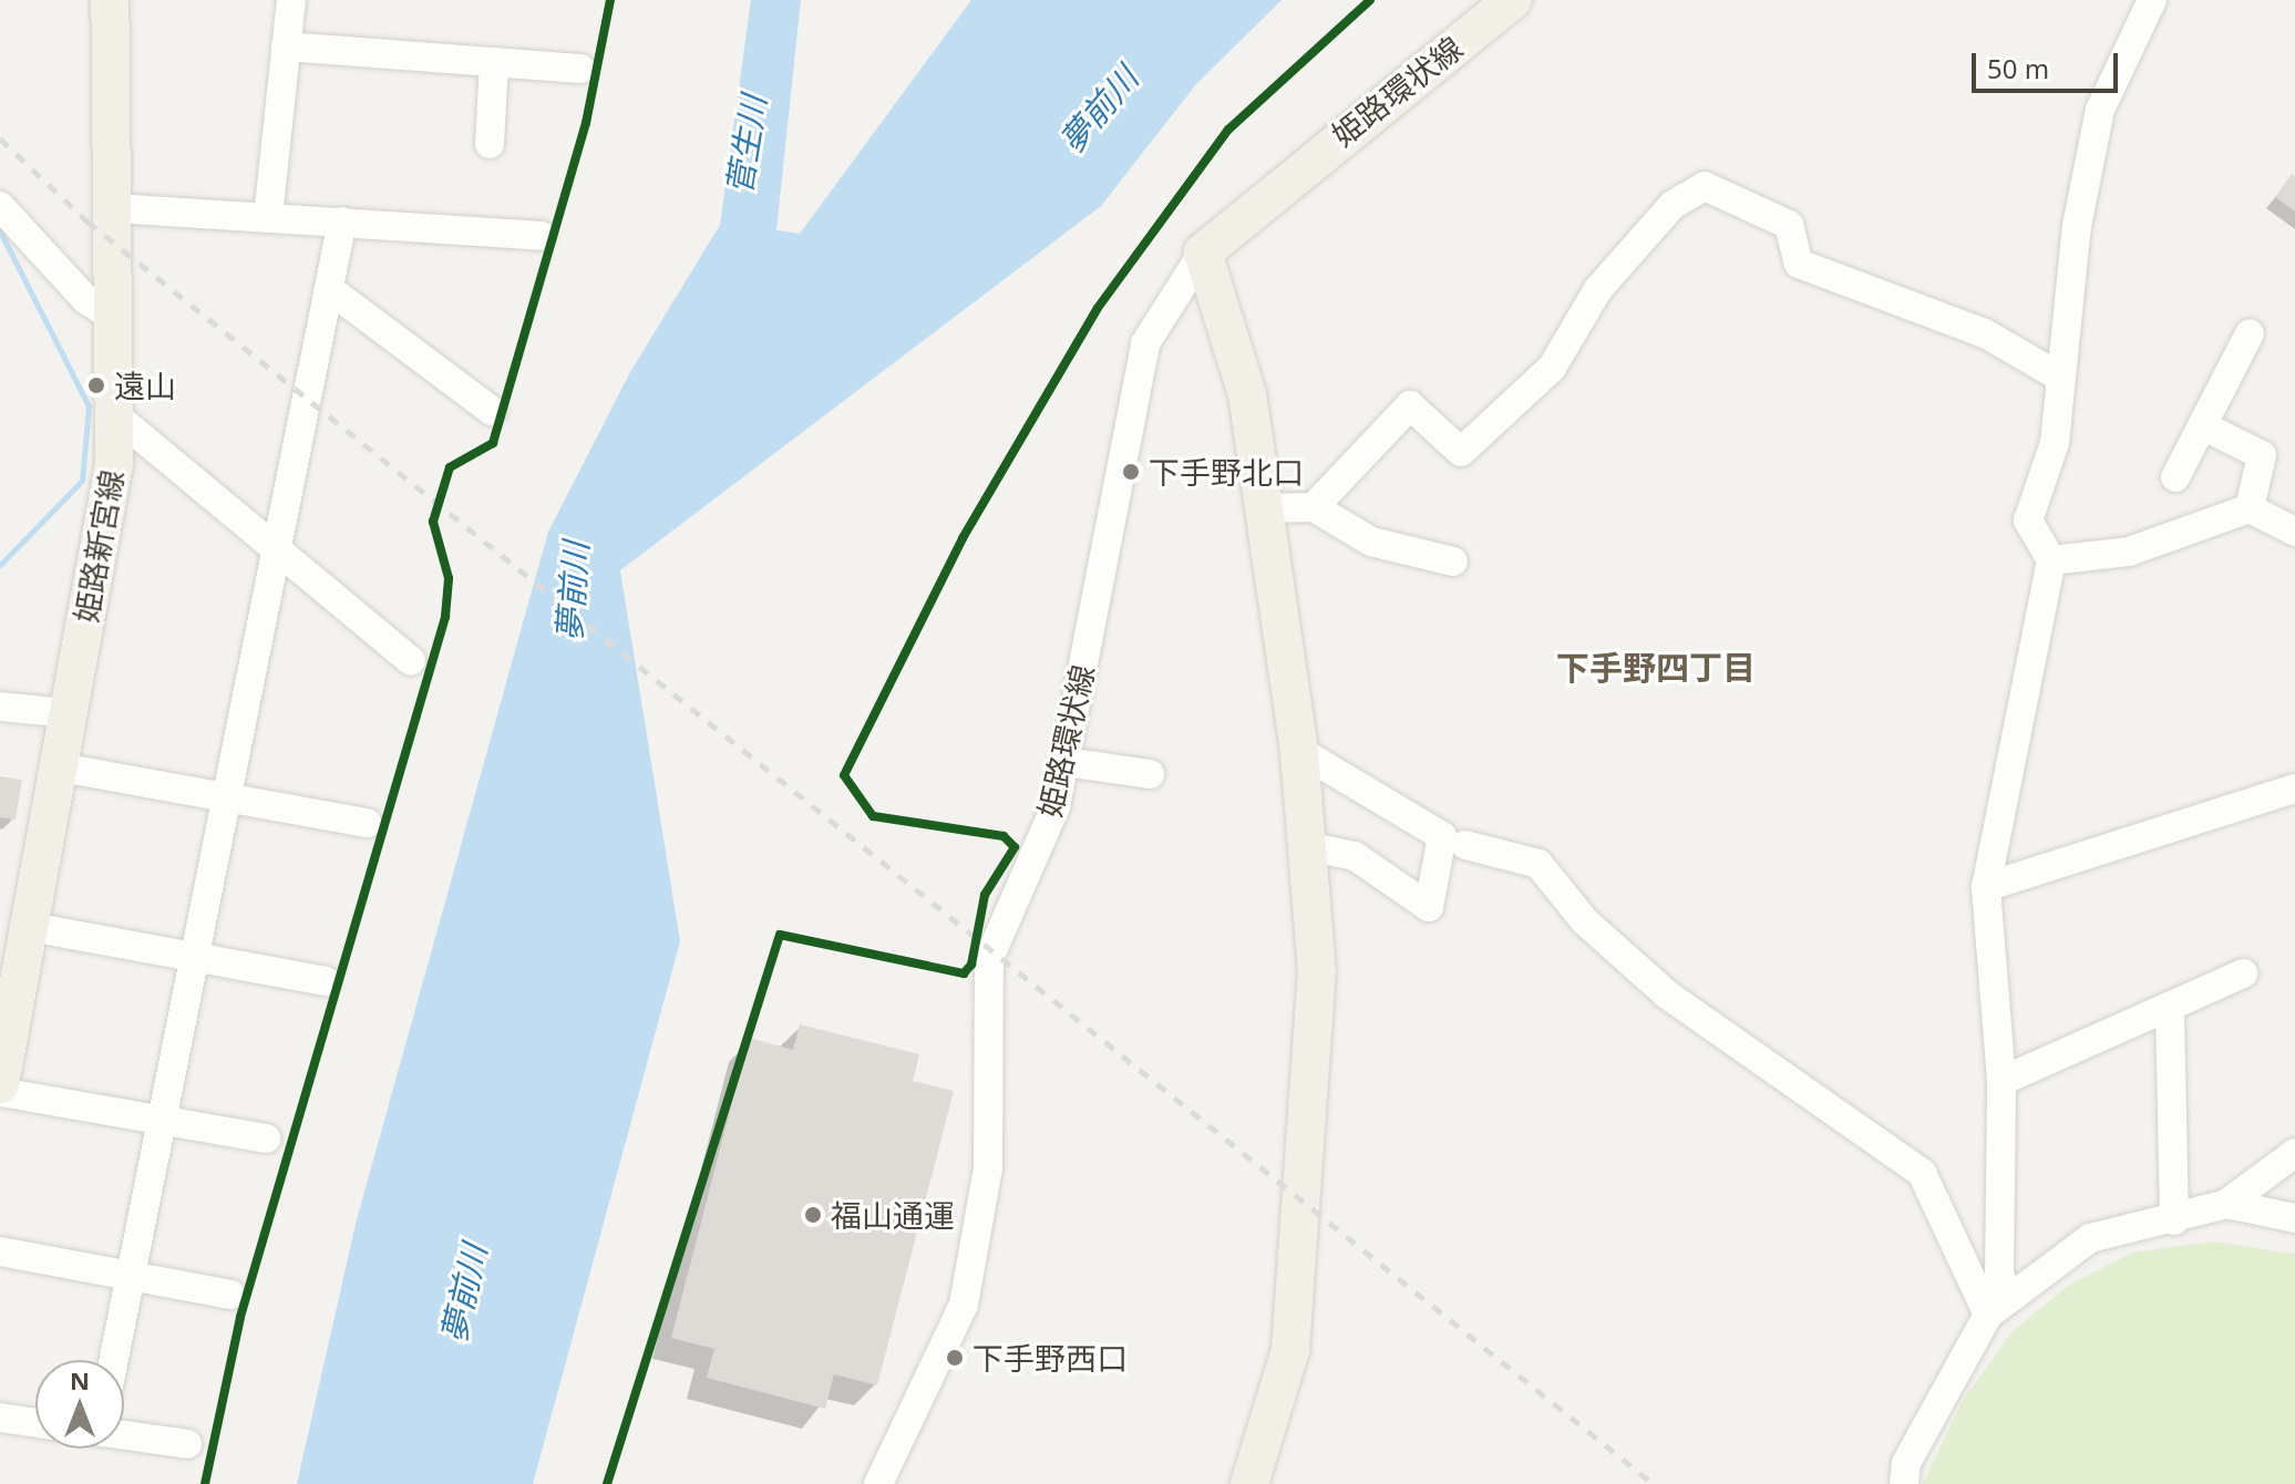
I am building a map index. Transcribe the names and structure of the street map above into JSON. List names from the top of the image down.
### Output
{
  "streets": {
    "main road": ["姫路環状線", "姫路新宮線"]
  },
  "districts": ["下手野四丁目"],
  "water": ["夢前川", "菅生川"],
  "places": [
    "遠山",
    "下手野北口",
    "福山通運",
    "下手野西口"
  ],
  "scale_bar": "50 m",
  "north": "top"
}
